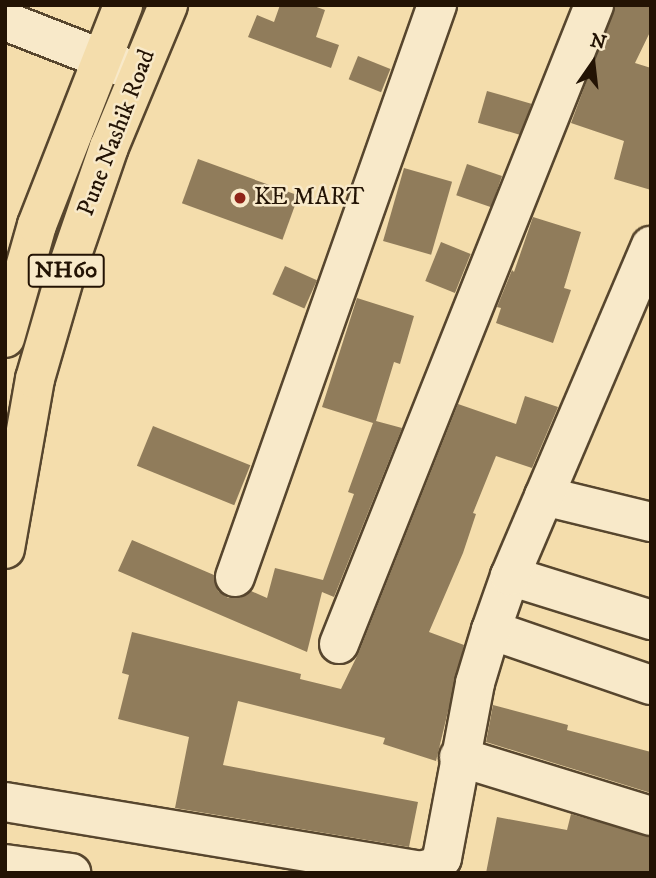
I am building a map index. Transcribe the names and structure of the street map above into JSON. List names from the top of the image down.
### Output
{
  "streets": {
    "highway": ["Pune Nashik Road", "NH60"]
  },
  "places": ["KE MART"],
  "north": "top"
}
